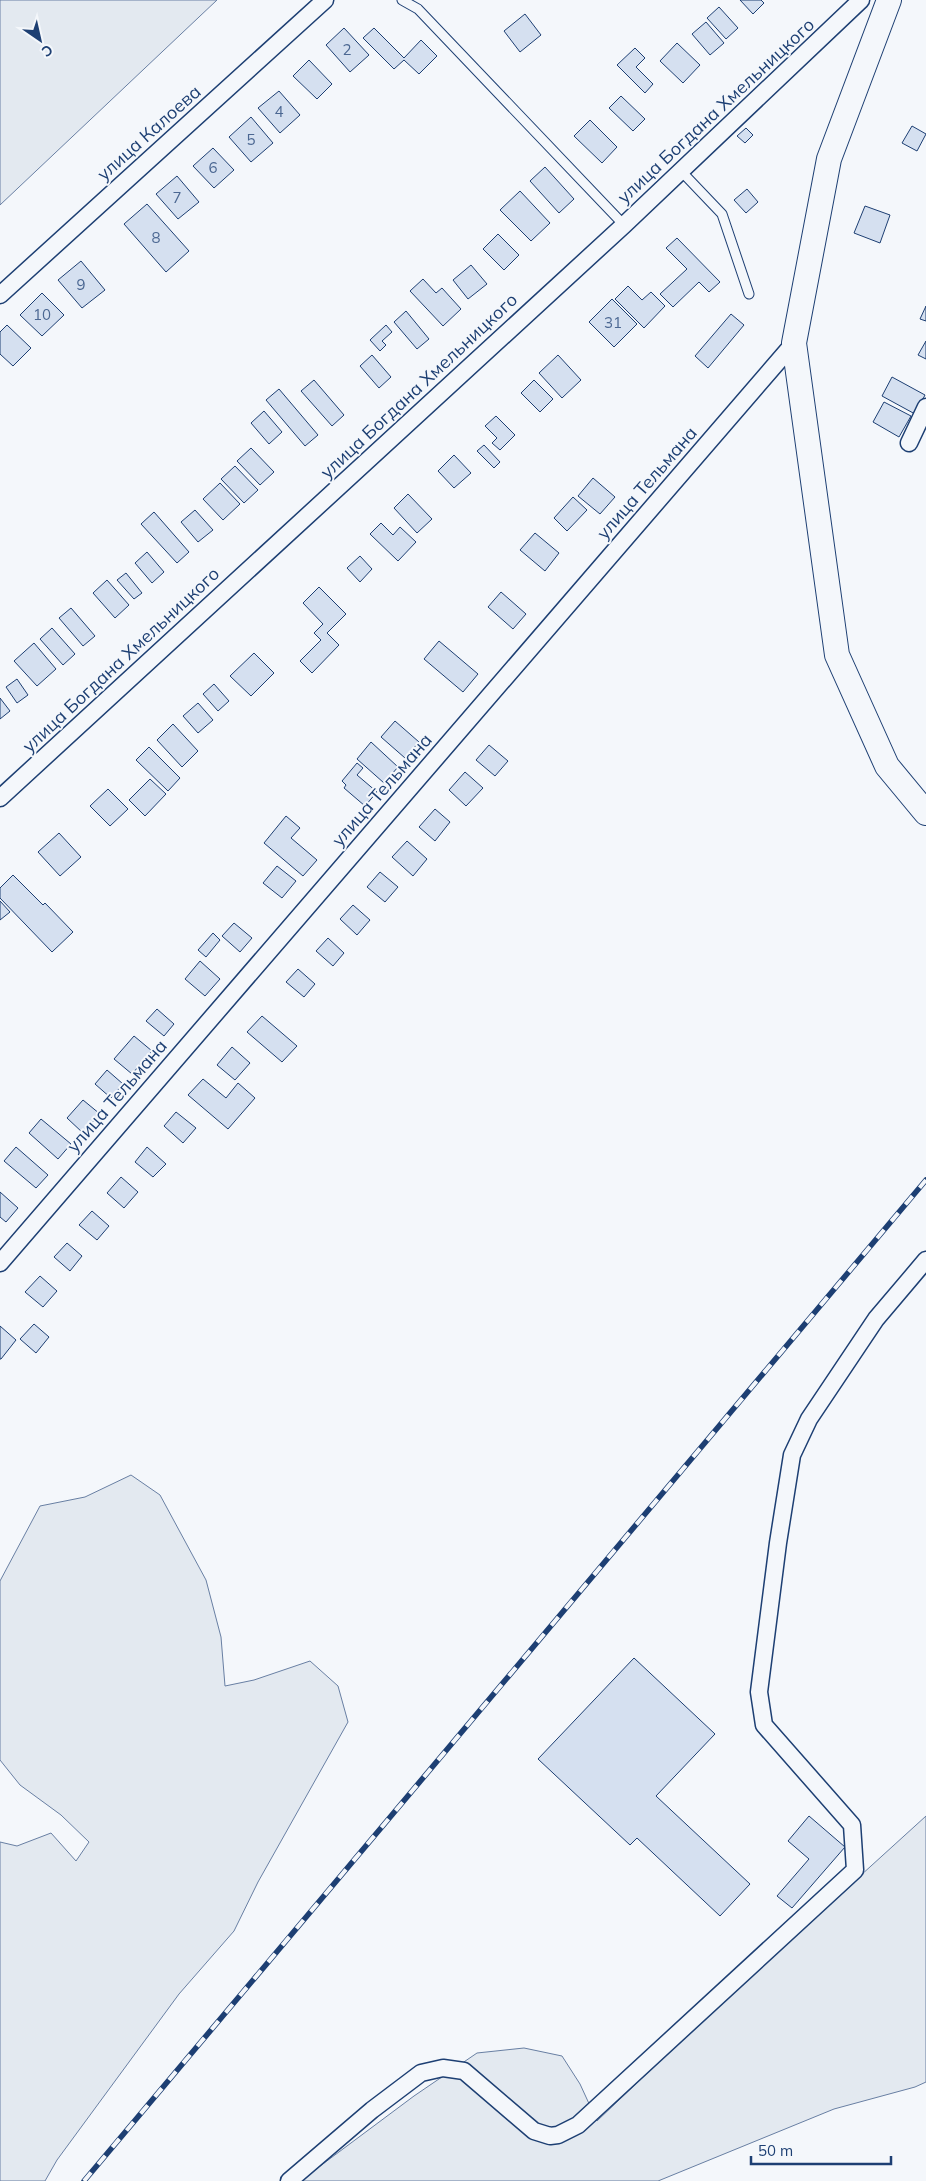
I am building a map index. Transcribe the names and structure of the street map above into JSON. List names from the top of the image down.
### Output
{
  "streets": {
    "street": ["улица Богдана Хмельницкого", "улица Калоева", "улица Тельмана"]
  },
  "house_numbers": [
    "2",
    "4",
    "5",
    "6",
    "7",
    "8",
    "9",
    "10",
    "31"
  ],
  "scale_bar": "50 m",
  "north": "bottom right"
}
